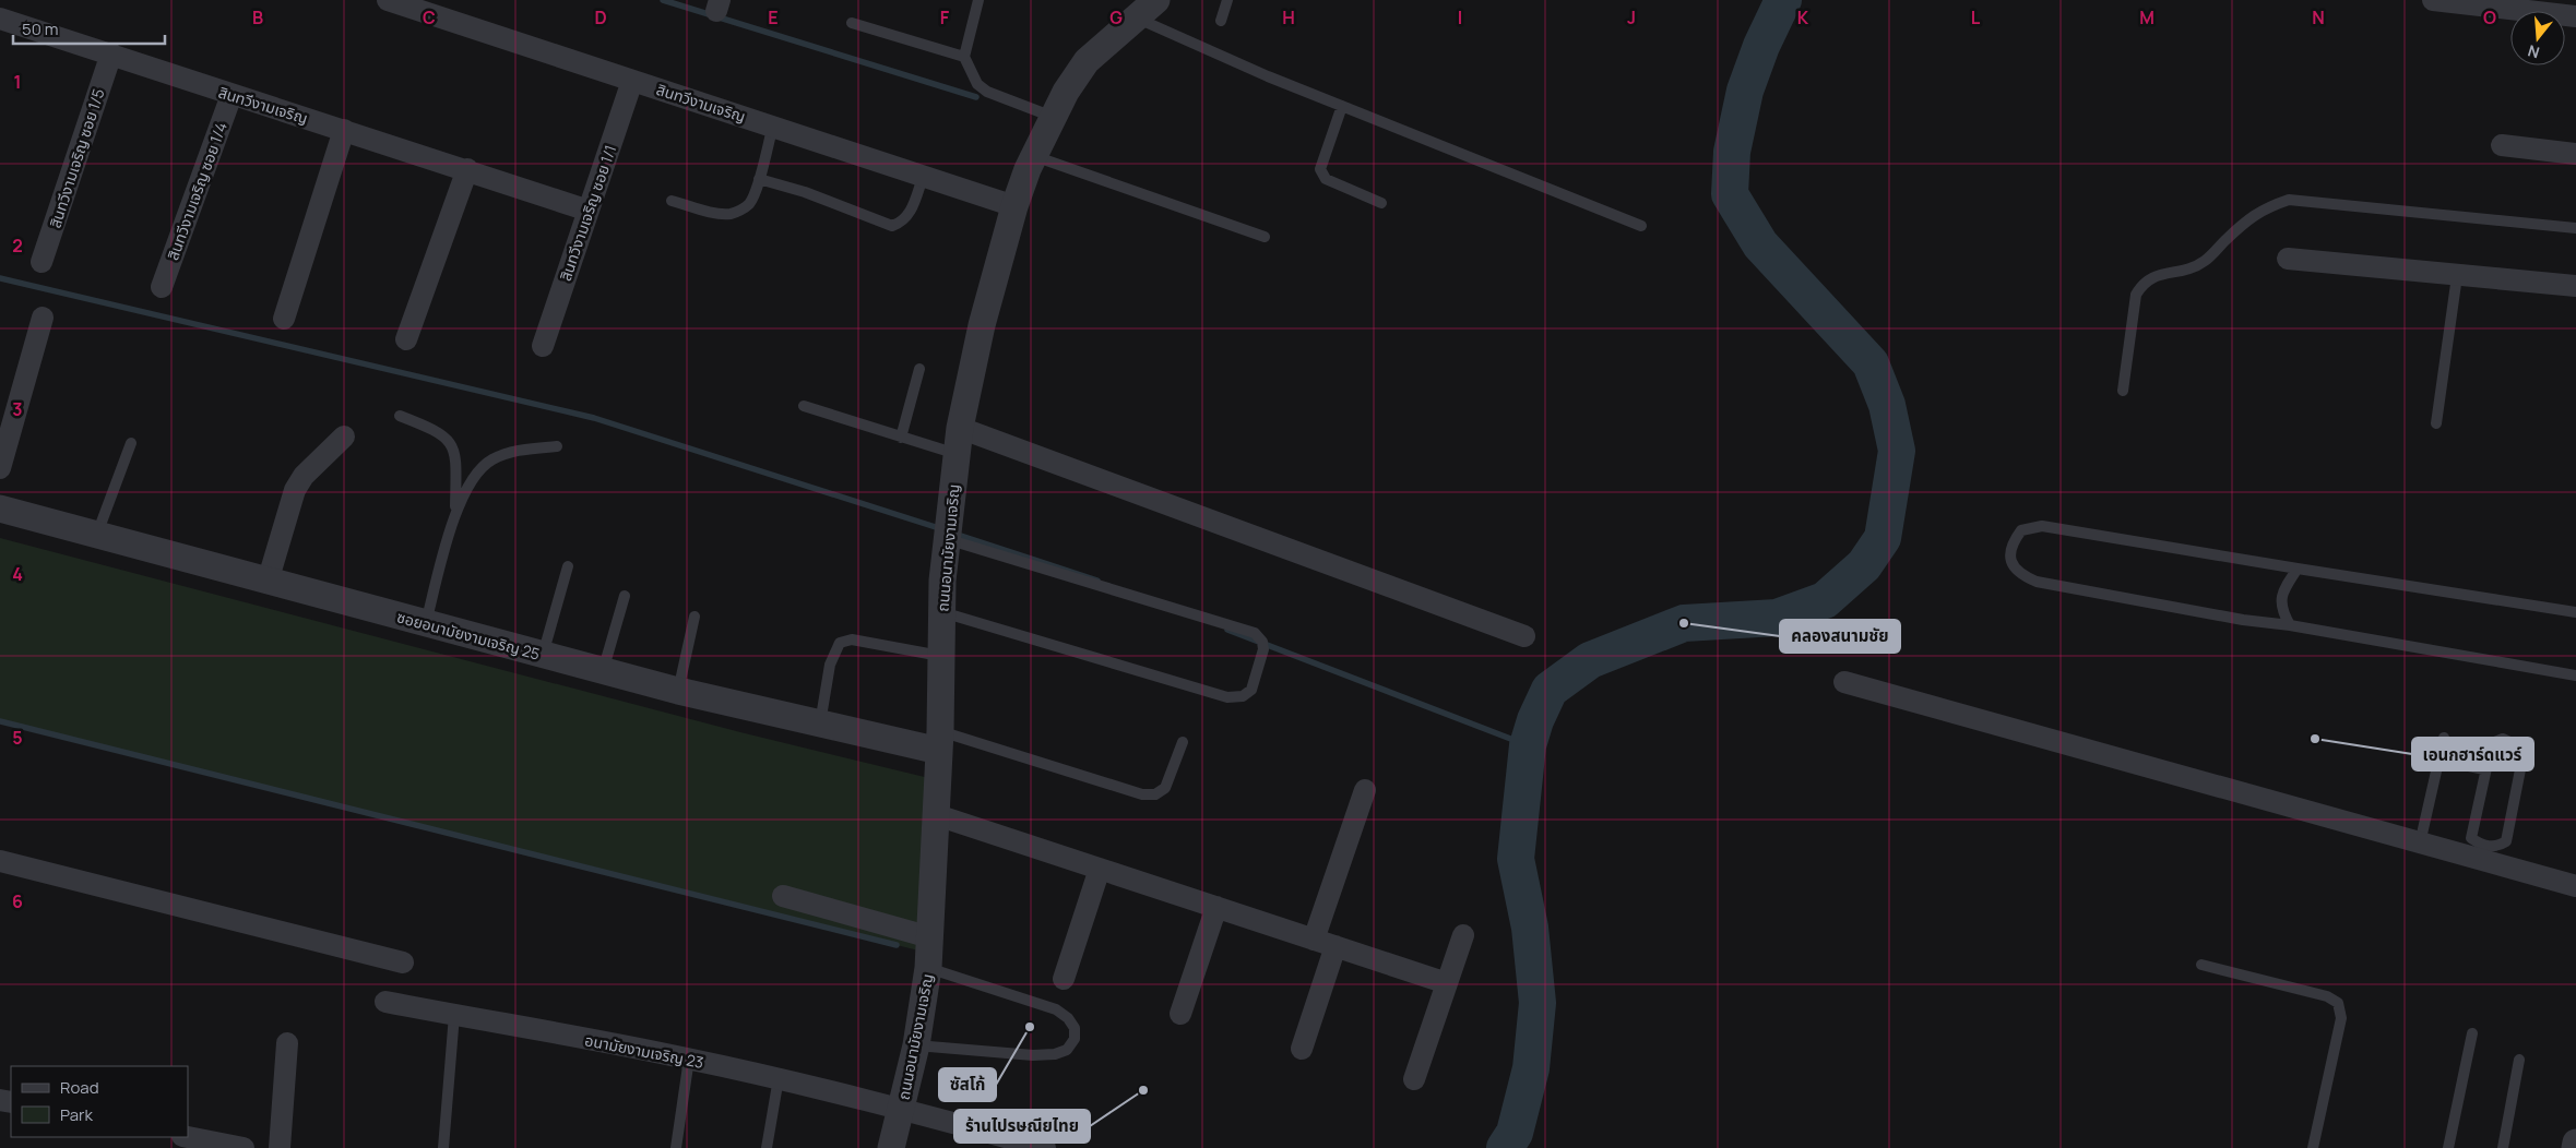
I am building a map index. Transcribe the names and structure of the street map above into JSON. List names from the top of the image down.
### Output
{
  "streets": {
    "street": [
      "สินทวีงามเจริญ",
      "สินทวีงามเจริญ ซอย 1/5",
      "สินทวีงามเจริญ ซอย 1/4",
      "สินทวีงามเจริญ ซอย 1/1",
      "ถนนอนามัยงามเจริญ",
      "ซอยอนามัยงามเจริญ 25",
      "อนามัยงามเจริญ 23"
    ]
  },
  "crossings": [
    ["สินทวีงามเจริญ", "สินทวีงามเจริญ ซอย 1/5"],
    ["สินทวีงามเจริญ", "สินทวีงามเจริญ ซอย 1/4"],
    ["สินทวีงามเจริญ", "สินทวีงามเจริญ ซอย 1/1"],
    ["สินทวีงามเจริญ", "ถนนอนามัยงามเจริญ"],
    ["ถนนอนามัยงามเจริญ", "ซอยอนามัยงามเจริญ 25"],
    ["ถนนอนามัยงามเจริญ", "อนามัยงามเจริญ 23"]
  ],
  "places": [
    "คลองสนามชัย",
    "เอนกฮาร์ดแวร์",
    "ซัสโก้",
    "ร้านไปรษณียไทย"
  ],
  "legend": ["Road", "Park"],
  "scale_bar": "50 m",
  "north": "bottom",
  "grid": {
    "columns": [
      "B",
      "C",
      "D",
      "E",
      "F",
      "G",
      "H",
      "I",
      "J",
      "K",
      "L",
      "M",
      "N",
      "O"
    ],
    "rows": [
      "1",
      "2",
      "3",
      "4",
      "5",
      "6"
    ]
  }
}
